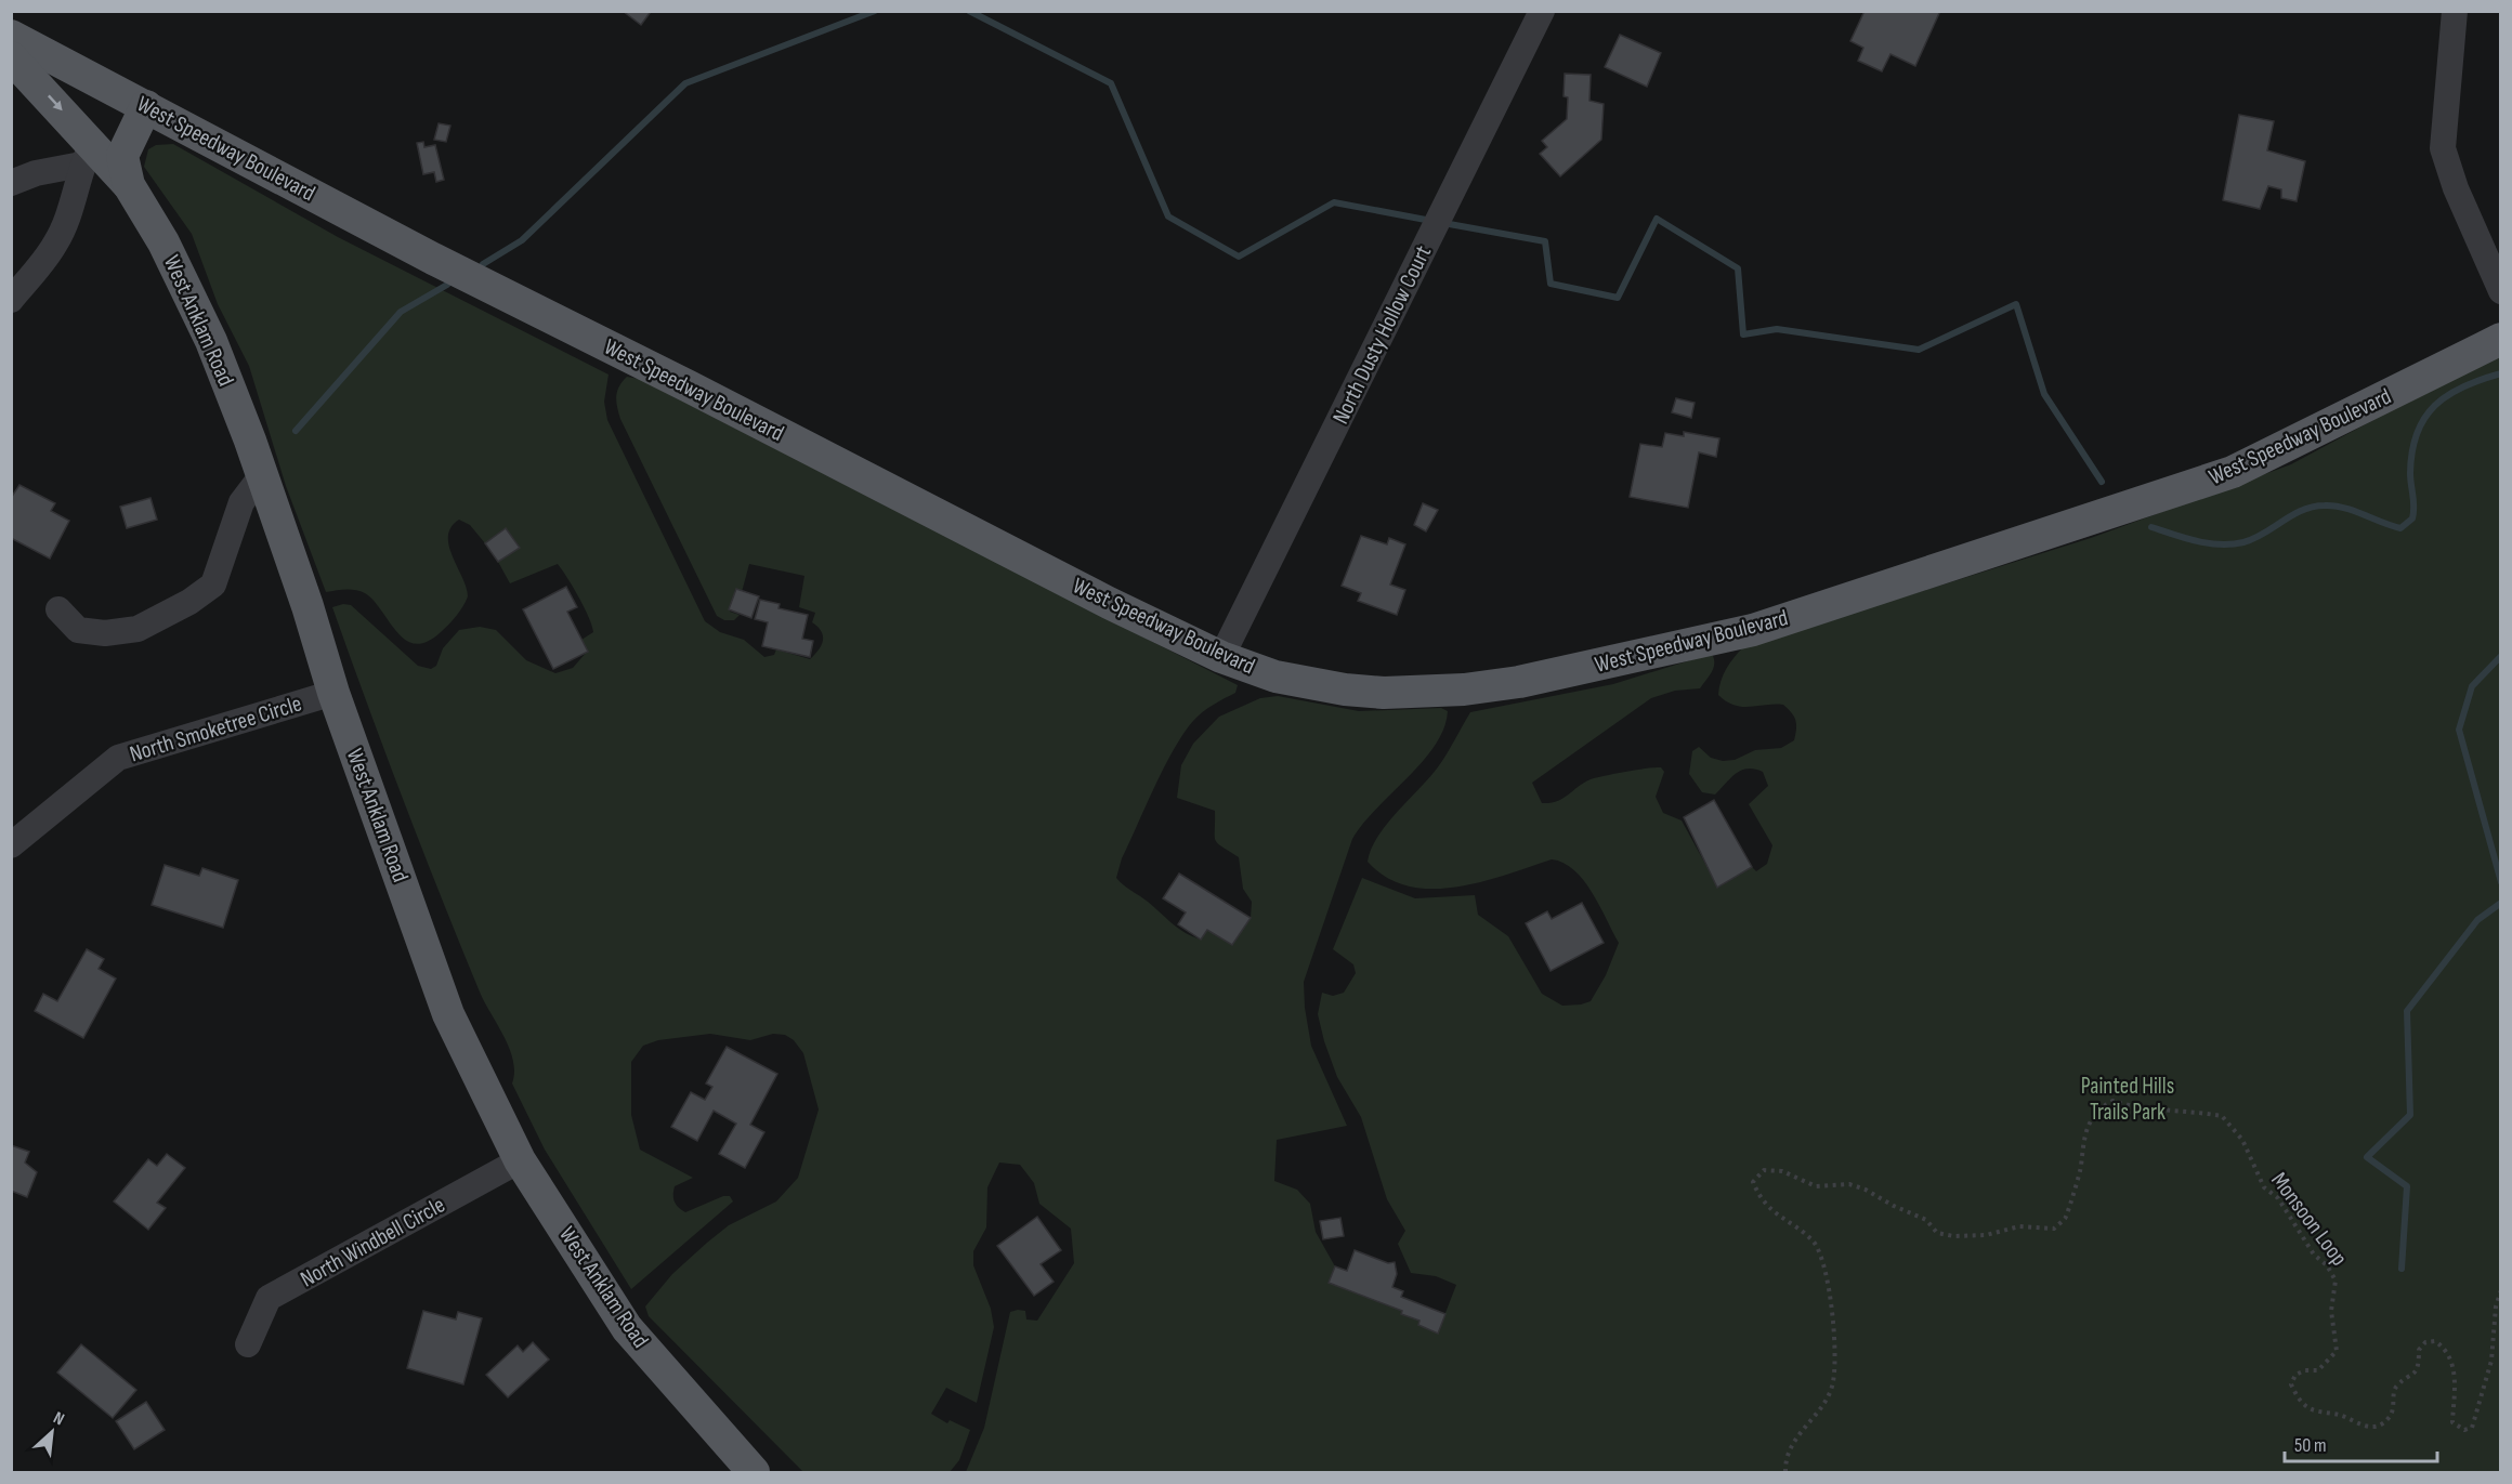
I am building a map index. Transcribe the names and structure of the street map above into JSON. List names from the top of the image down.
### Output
{
  "streets": {
    "main road": ["West Speedway Boulevard", "West Anklam Road"],
    "street": ["North Dusty Hollow Court", "North Smoketree Circle", "North Windbell Circle"],
    "path": ["Monsoon Loop"]
  },
  "crossings": [
    ["West Speedway Boulevard", "West Anklam Road"],
    ["West Speedway Boulevard", "North Dusty Hollow Court"],
    ["West Anklam Road", "North Smoketree Circle"],
    ["West Anklam Road", "North Windbell Circle"]
  ],
  "parks": ["Painted Hills Trails Park"],
  "scale_bar": "50 m",
  "north": "top right"
}
